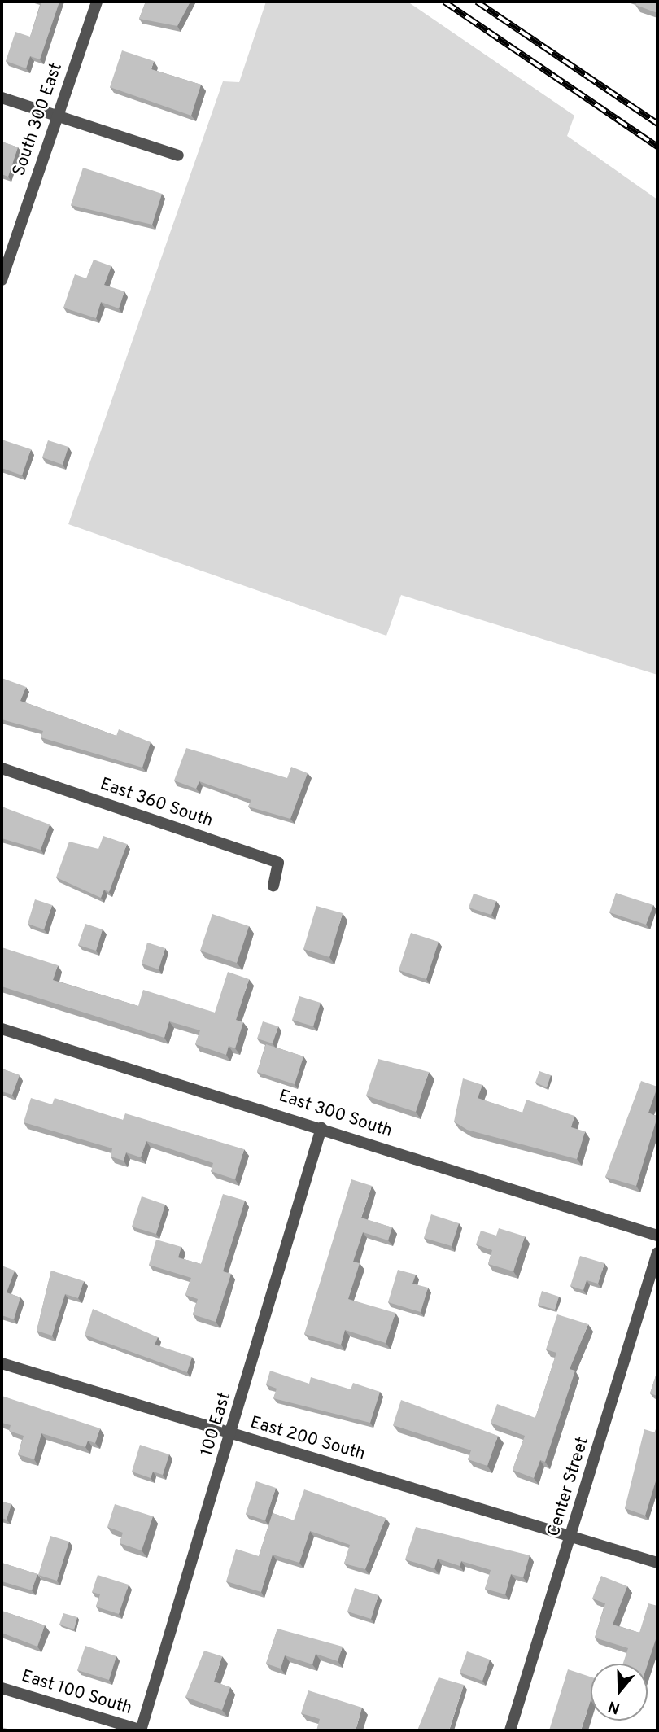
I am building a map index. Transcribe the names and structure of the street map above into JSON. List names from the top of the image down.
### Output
{
  "streets": {
    "street": [
      "South 300 East",
      "East 360 South",
      "East 300 South",
      "100 East",
      "East 200 South",
      "Center Street",
      "East 100 South"
    ]
  },
  "crossings": [
    ["East 300 South", "100 East"],
    ["100 East", "East 200 South"],
    ["100 East", "East 100 South"],
    ["East 200 South", "Center Street"]
  ],
  "north": "bottom"
}
